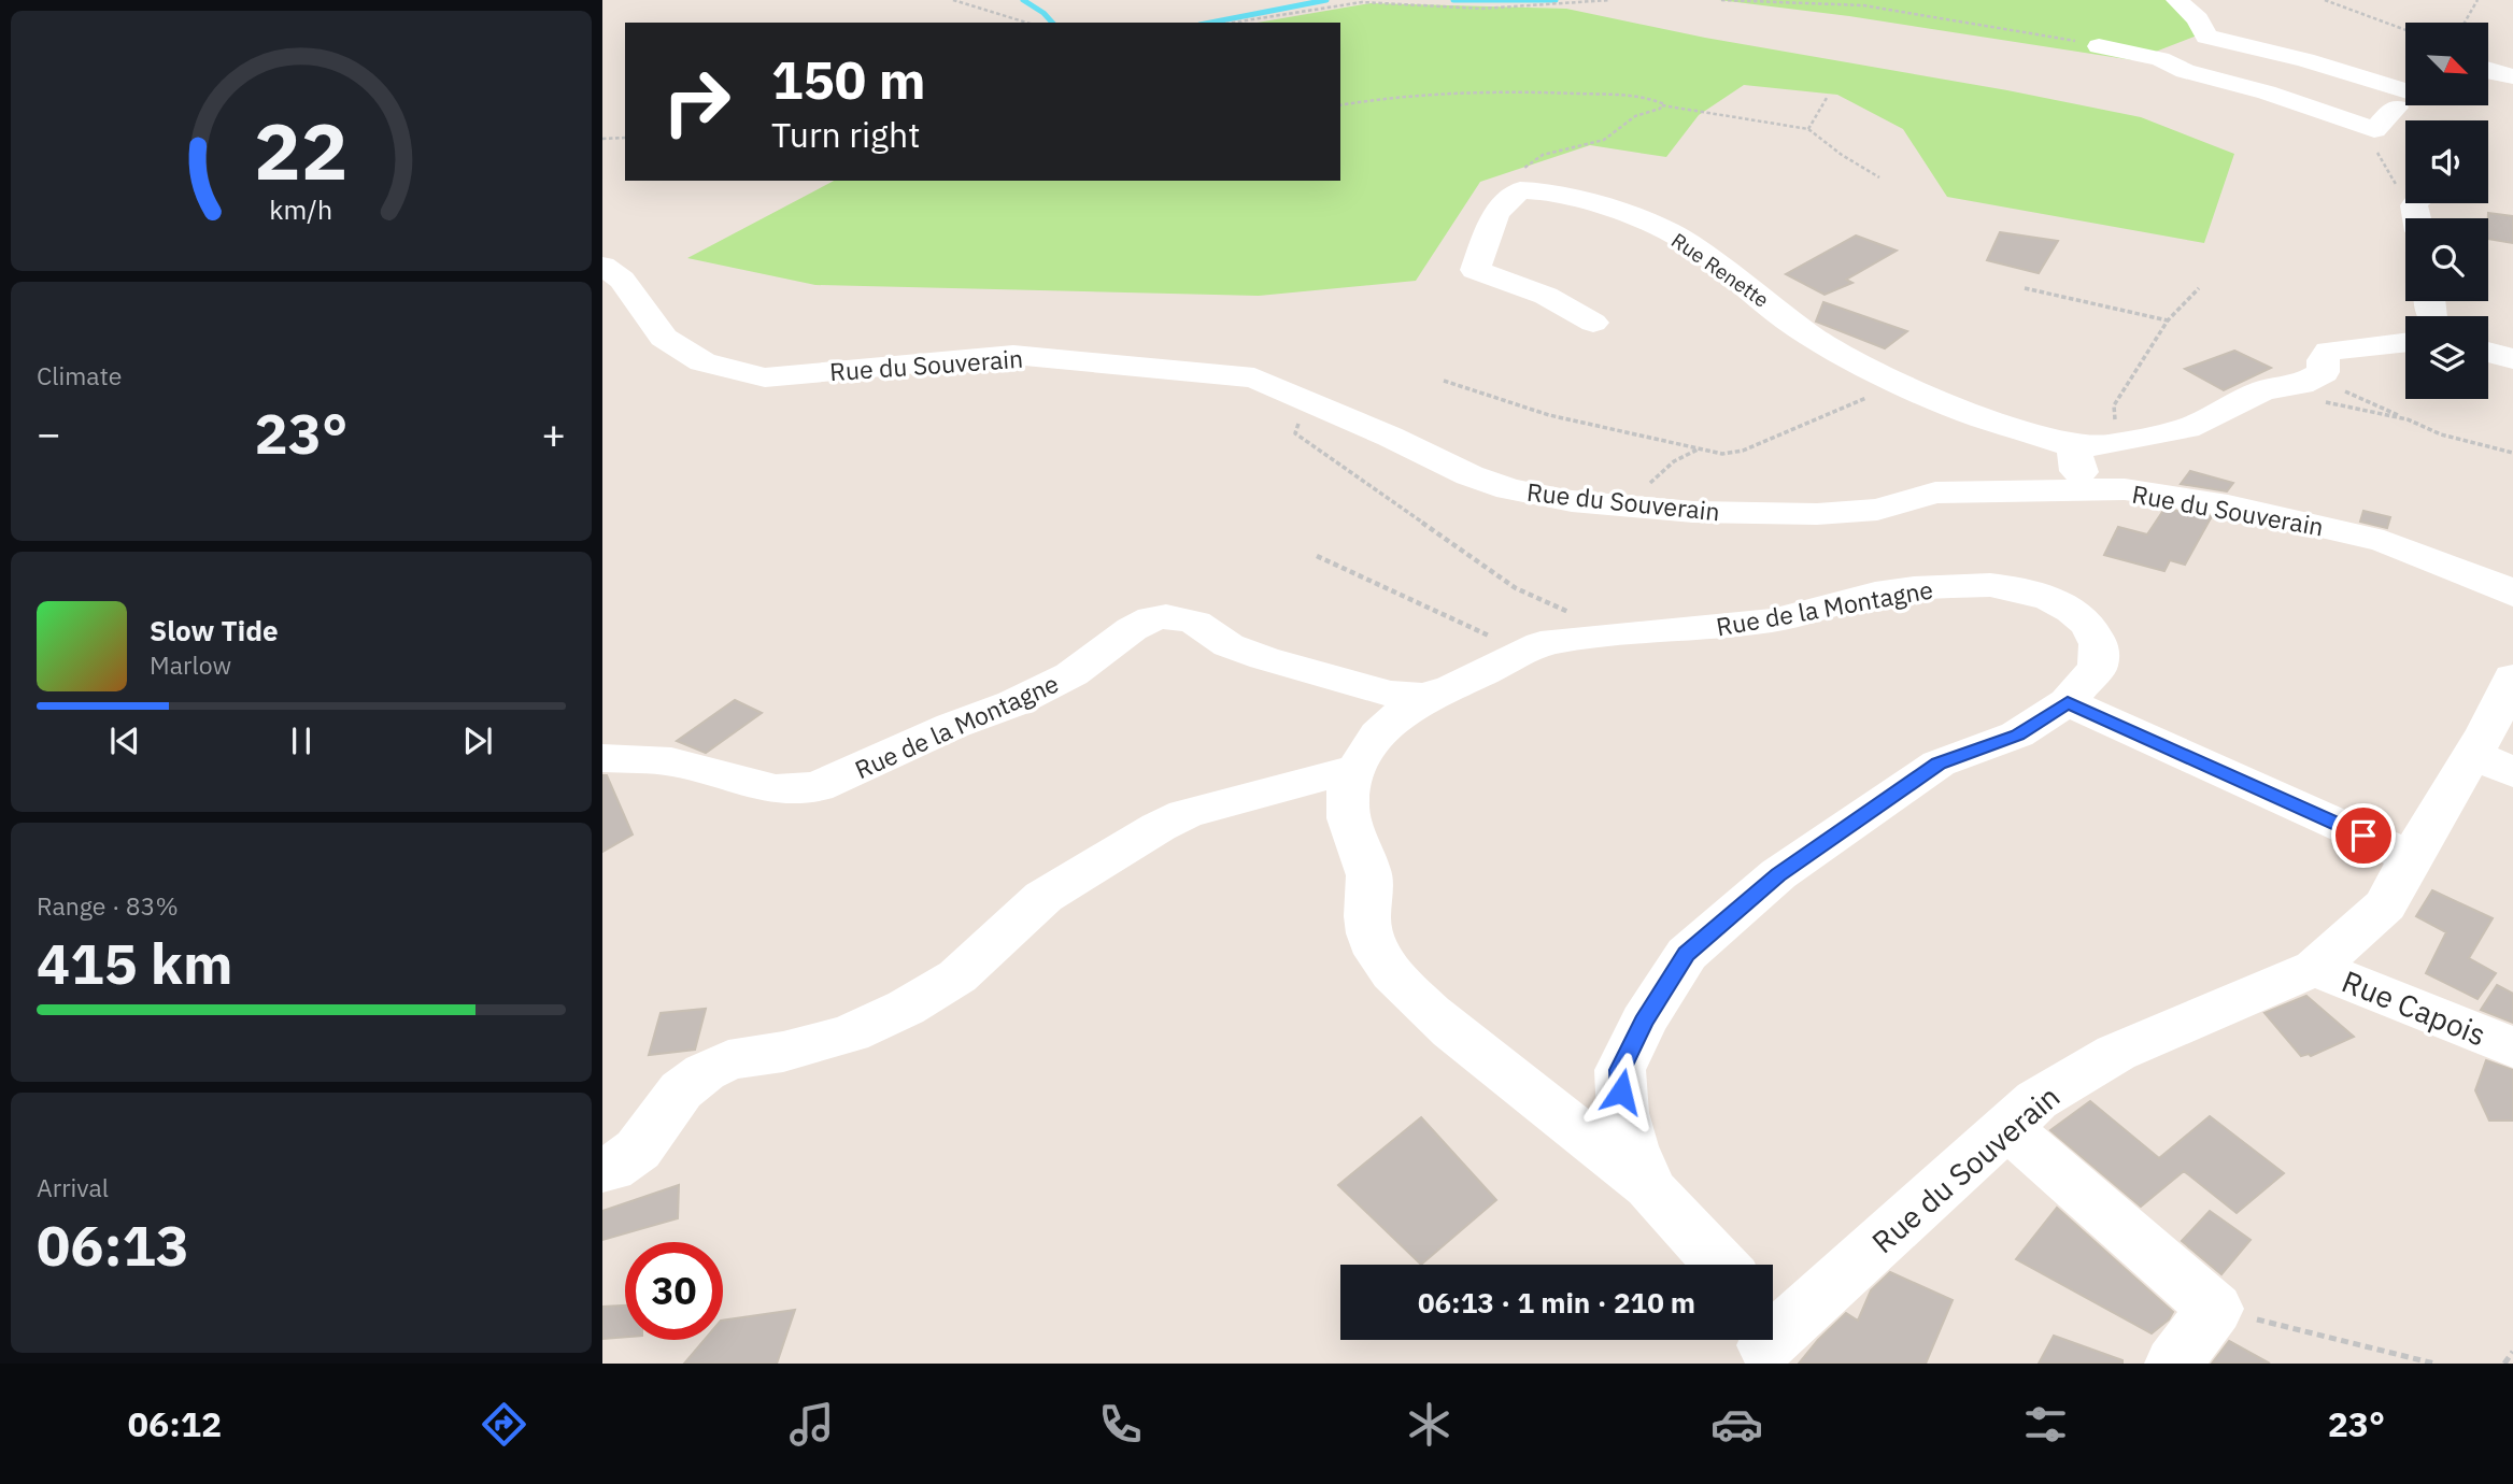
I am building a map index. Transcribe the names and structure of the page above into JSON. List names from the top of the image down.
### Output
{
  "streets": {
    "street": [
      "Rue Renette",
      "Rue du Souverain",
      "Rue de la Montagne",
      "Rue Capois"
    ]
  },
  "crossings": [
    ["Rue du Souverain", "Rue Capois"]
  ],
  "north": "bottom right",
  "page": {
    "turn": ["150 m", "Turn right"],
    "tile": [
      "Climate",
      ["Range · 83%", "415 km"],
      ["Arrival", "06:13"]
    ],
    "heat": ["−", "23°", "+"],
    "song": ["Slow Tide", "Marlow"],
    "limit": "30",
    "trip": "06:13 · 1 min · 210 m",
    "tabs": ["06:12", "23°"],
    "gauge": ["22", "km/h"]
  }
}
